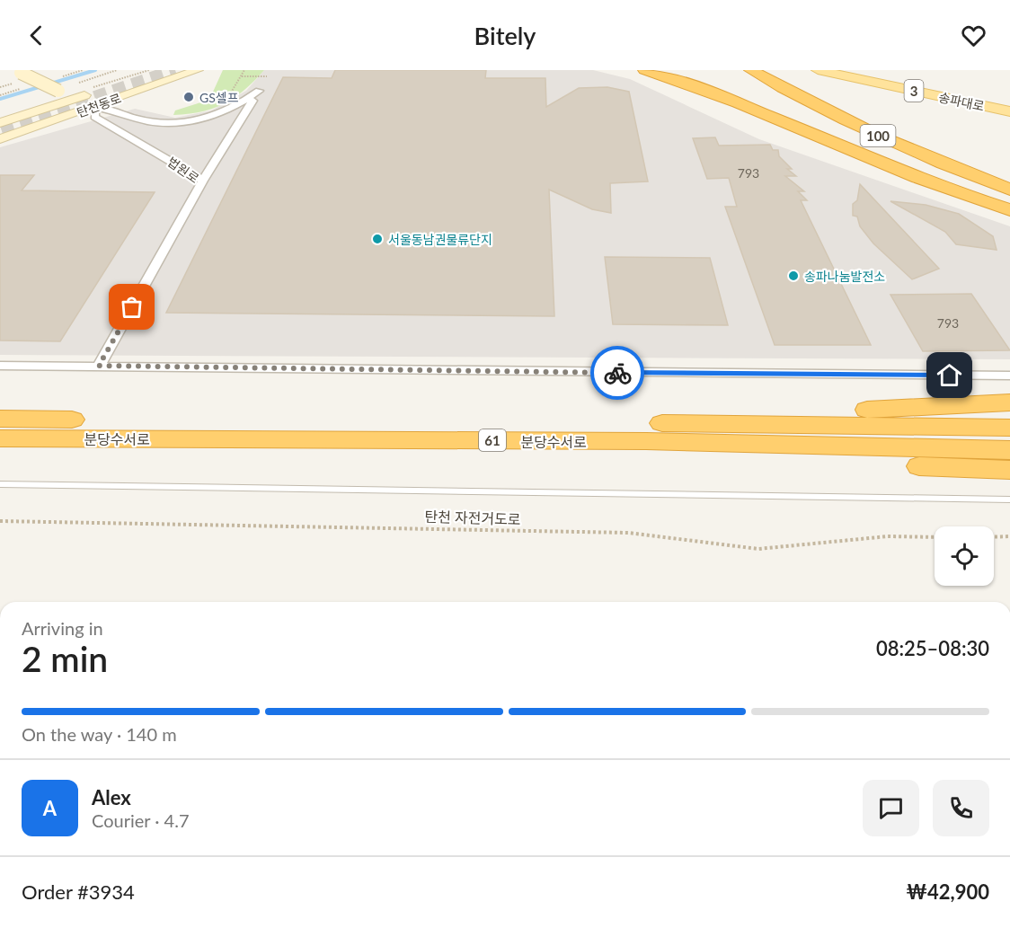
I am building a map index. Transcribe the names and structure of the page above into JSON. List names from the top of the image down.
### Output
{
  "streets": {
    "highway": ["100", "분당수서로", "61"],
    "main road": [
      "3",
      "송파대로",
      "탄천동로",
      "법원로"
    ],
    "path": ["탄천 자전거도로"]
  },
  "crossings": [
    ["탄천동로", "법원로"]
  ],
  "places": ["GS셀프", "서울동남권물류단지", "송파나눔발전소"],
  "house_numbers": ["793", "793"],
  "page": {
    "header": "Bitely",
    "heading": ["2 min", "Arriving in", "08:25–08:30"],
    "panel": [
      "Alex",
      "Courier · 4.7",
      "Order #3934",
      "₩42,900"
    ],
    "bar": "On the way · 140 m",
    "round": "A"
  }
}
